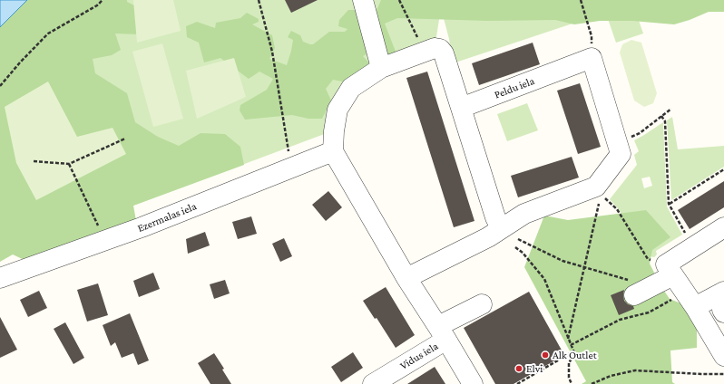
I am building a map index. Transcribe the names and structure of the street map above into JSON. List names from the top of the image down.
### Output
{
  "streets": {
    "street": ["Peldu iela", "Ezermalas iela", "Vidus iela"]
  },
  "places": ["Alk Outlet", "Elvi"]
}
